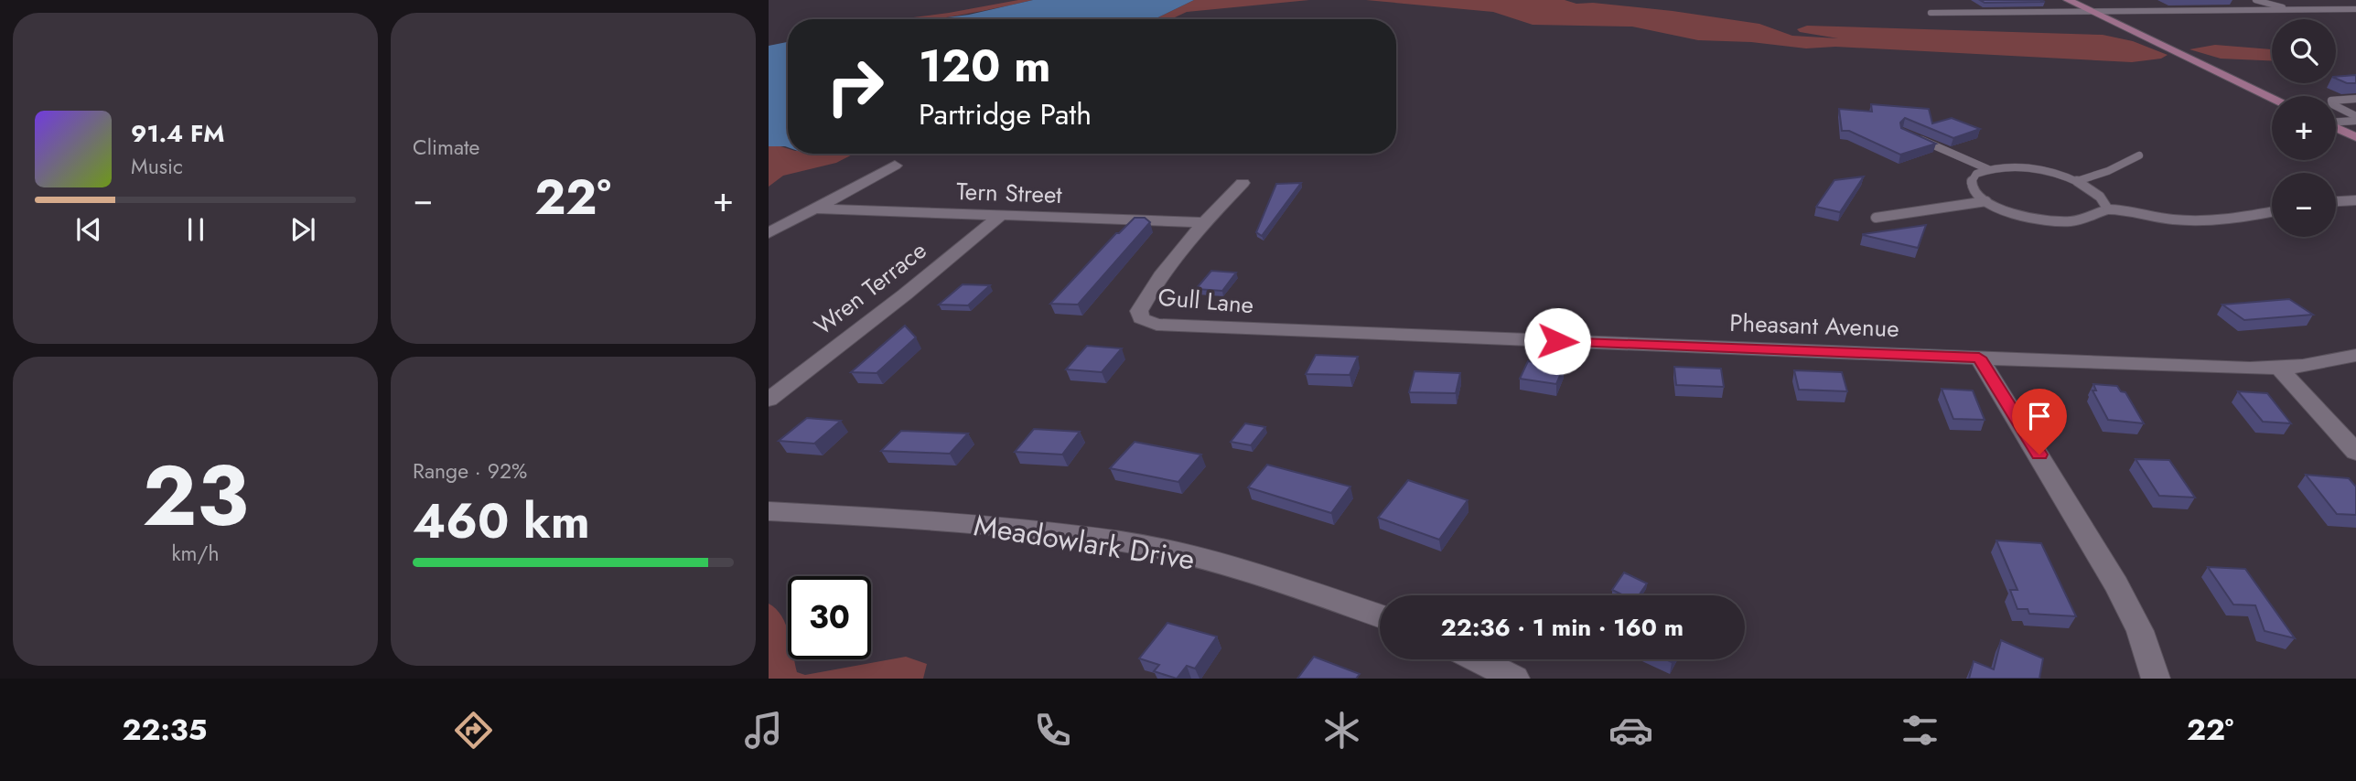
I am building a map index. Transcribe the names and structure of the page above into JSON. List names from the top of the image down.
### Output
{
  "streets": {
    "street": [
      "Tern Street",
      "Wren Terrace",
      "Gull Lane",
      "Pheasant Avenue",
      "Meadowlark Drive"
    ]
  },
  "crossings": [
    ["Tern Street", "Wren Terrace"],
    ["Tern Street", "Gull Lane"],
    ["Gull Lane", "Pheasant Avenue"]
  ],
  "page": {
    "tile": [
      "Climate",
      ["23", "km/h"],
      ["Range · 92%", "460 km"]
    ],
    "map_buttons": ["+", "−"],
    "turn": ["120 m", "Partridge Path"],
    "song": ["91.4 FM", "Music"],
    "heat": ["−", "22°", "+"],
    "limit": "30",
    "trip": "22:36 · 1 min · 160 m",
    "tabs": ["22:35", "22°"]
  }
}
